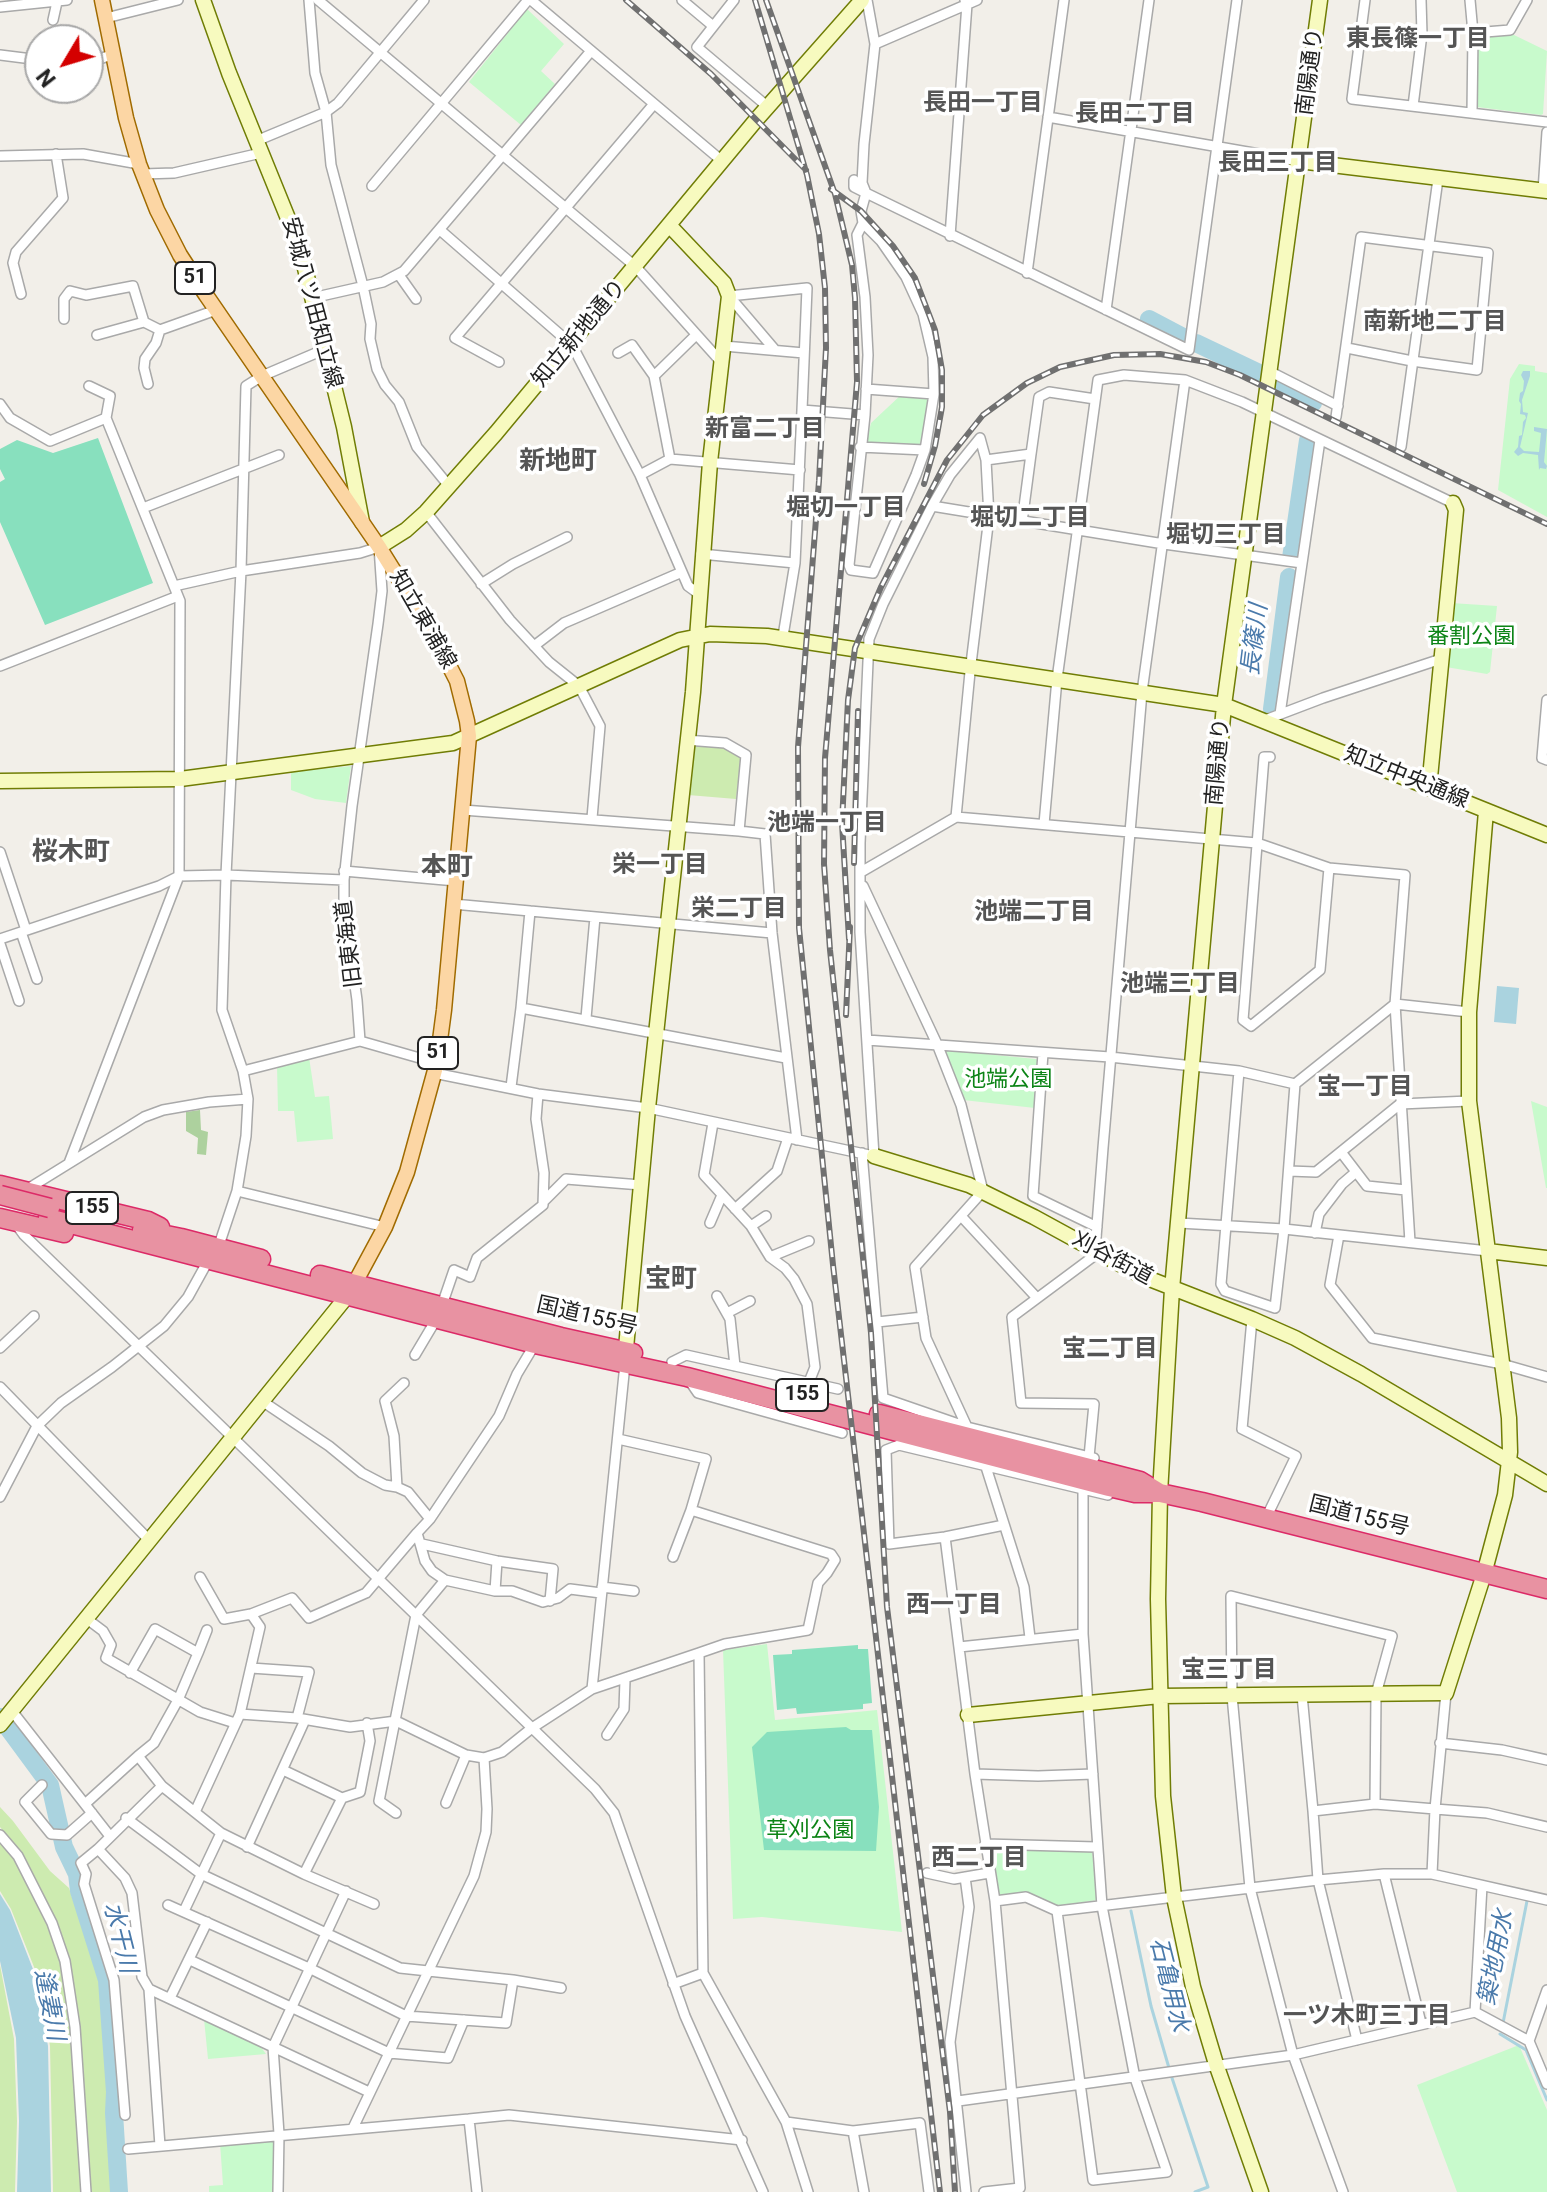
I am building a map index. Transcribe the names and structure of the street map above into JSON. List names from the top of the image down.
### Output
{
  "streets": {
    "highway": ["155", "国道155号"],
    "main road": ["51", "知立東浦線"],
    "street": [
      "南陽通り",
      "安城八ツ田知立線",
      "知立新地通り",
      "知立中央通線",
      "旧東海道",
      "刈谷街道"
    ]
  },
  "crossings": [
    ["南陽通り", "知立中央通線"],
    ["南陽通り", "刈谷街道"],
    ["南陽通り", "国道155号"],
    ["安城八ツ田知立線", "知立東浦線"],
    ["知立新地通り", "知立東浦線"],
    ["知立新地通り", "旧東海道"],
    ["知立東浦線", "旧東海道"],
    ["知立東浦線", "刈谷街道"],
    ["知立東浦線", "国道155号"],
    ["旧東海道", "刈谷街道"],
    ["155", "国道155号"]
  ],
  "districts": [
    "東長篠一丁目",
    "長田一丁目",
    "長田二丁目",
    "長田三丁目",
    "南新地二丁目",
    "新富二丁目",
    "新地町",
    "堀切一丁目",
    "堀切二丁目",
    "堀切三丁目",
    "池端一丁目",
    "桜木町",
    "栄一丁目",
    "本町",
    "栄二丁目",
    "池端二丁目",
    "池端三丁目",
    "宝一丁目",
    "宝町",
    "宝二丁目",
    "西一丁目",
    "宝三丁目",
    "西二丁目",
    "一ツ木町三丁目"
  ],
  "water": [
    "長篠川",
    "水干川",
    "築地用水",
    "石亀用水",
    "逢妻川"
  ],
  "parks": ["番割公園", "池端公園", "草刈公園"],
  "north": "bottom left"
}
